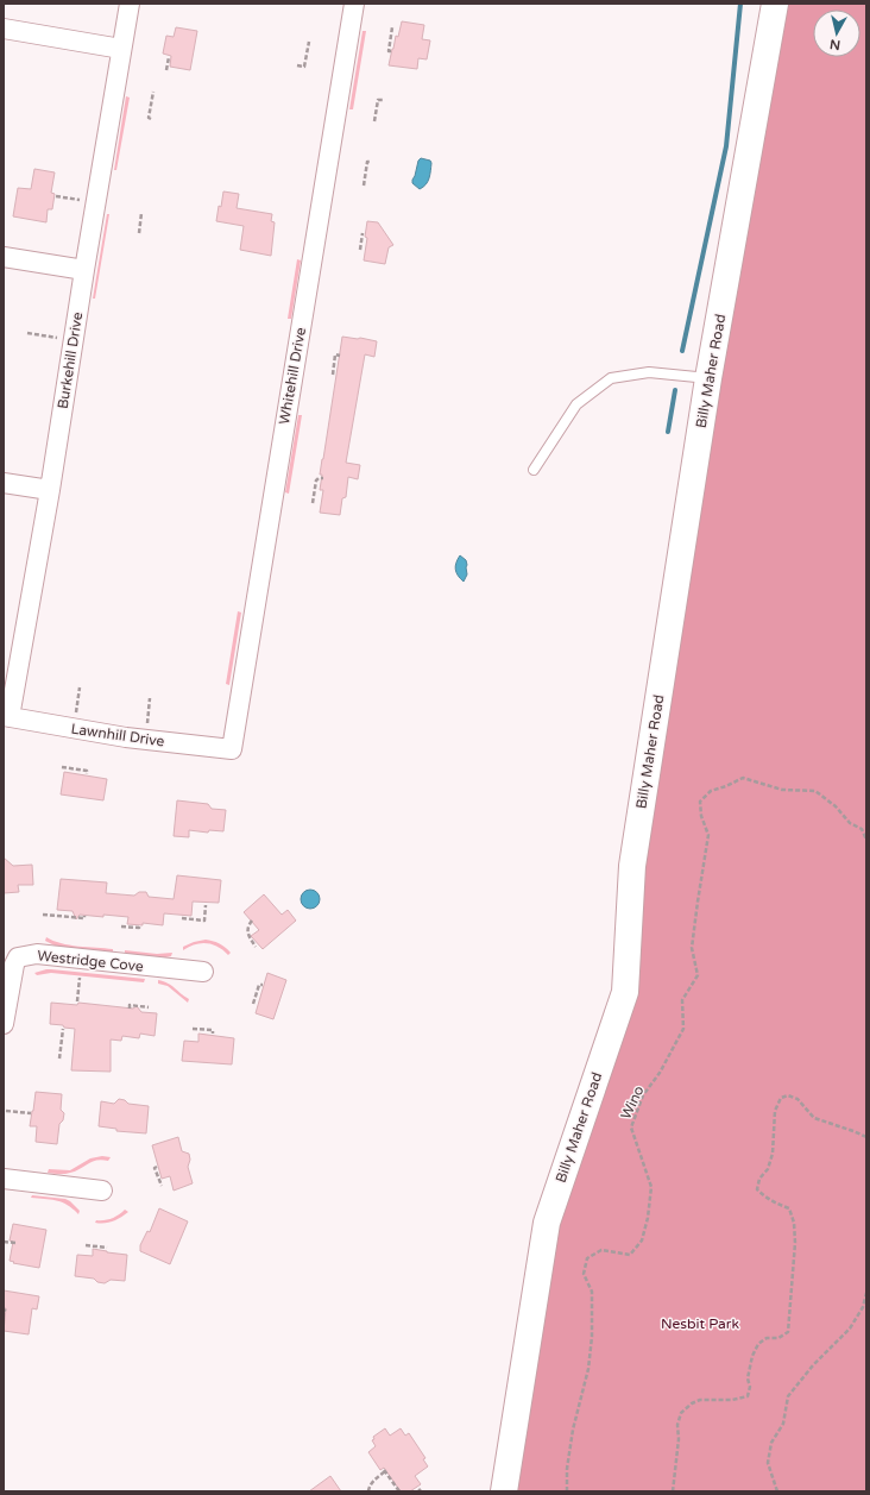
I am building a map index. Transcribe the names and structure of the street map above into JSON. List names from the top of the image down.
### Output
{
  "streets": {
    "main road": ["Billy Maher Road"],
    "street": [
      "Burkehill Drive",
      "Whitehill Drive",
      "Lawnhill Drive",
      "Westridge Cove"
    ],
    "path": ["Wino"]
  },
  "crossings": [
    ["Burkehill Drive", "Lawnhill Drive"],
    ["Whitehill Drive", "Lawnhill Drive"]
  ],
  "parks": ["Nesbit Park"],
  "north": "bottom"
}
